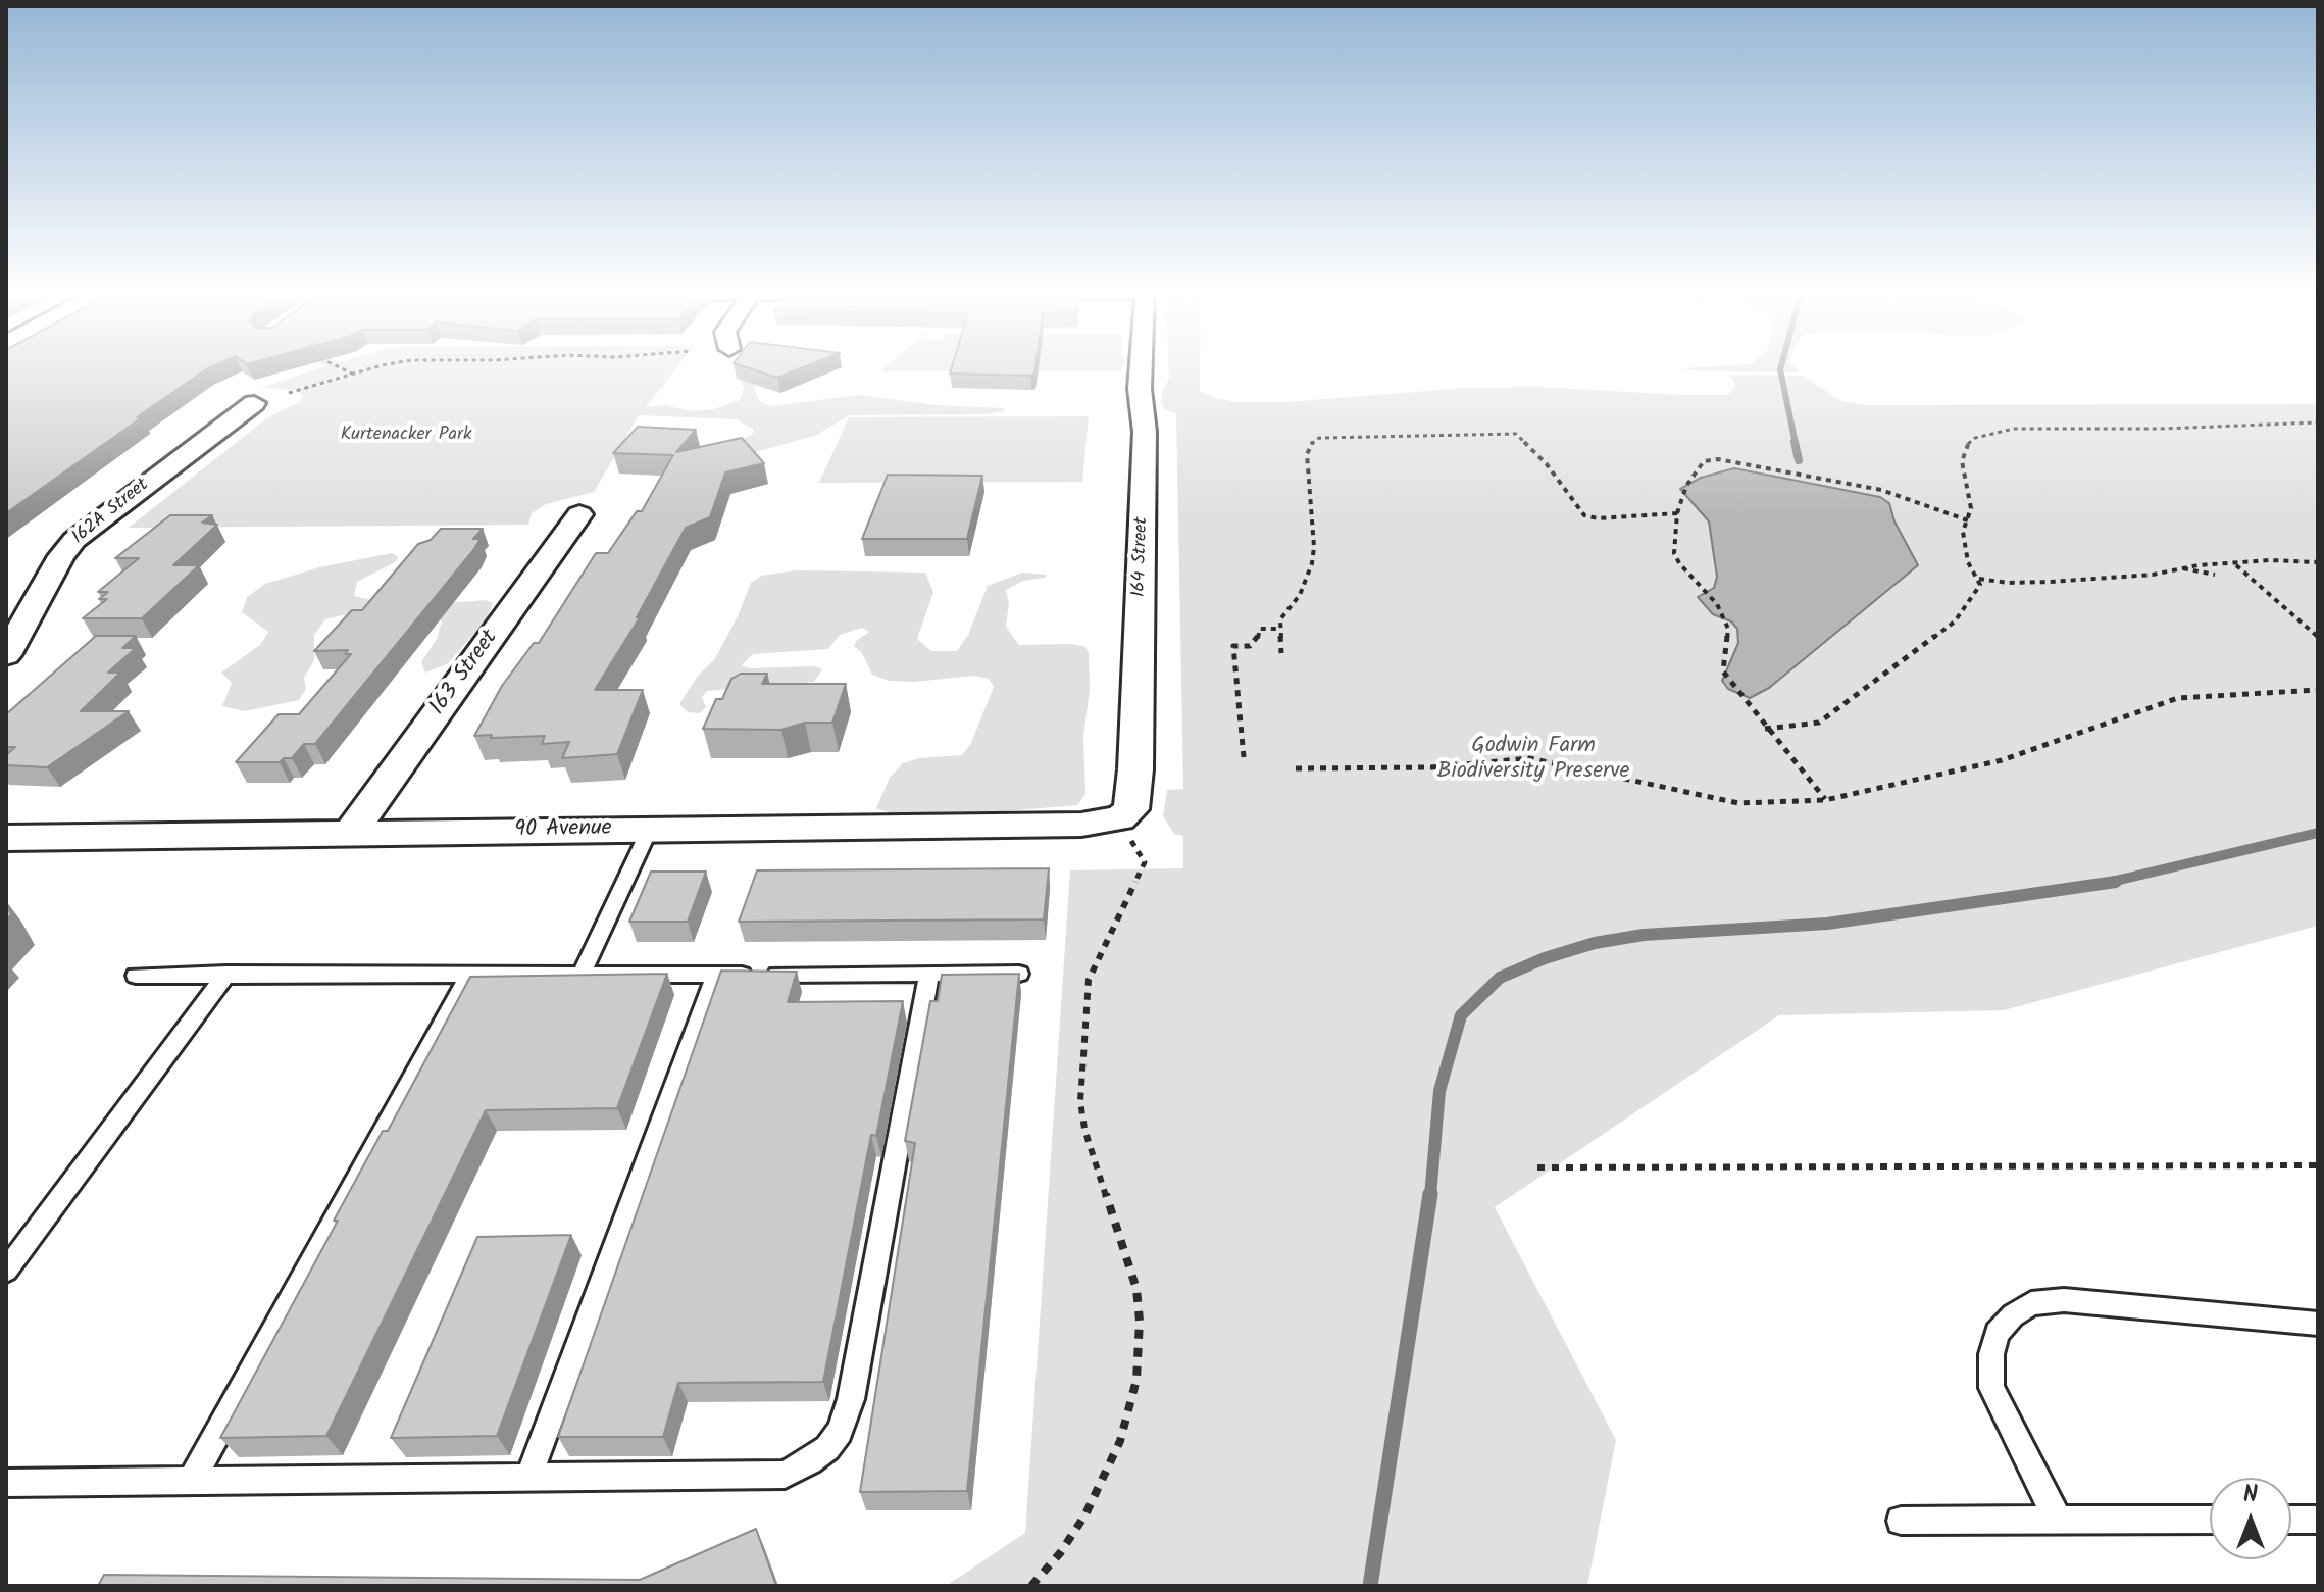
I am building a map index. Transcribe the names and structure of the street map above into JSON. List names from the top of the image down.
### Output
{
  "streets": {
    "street": [
      "162A Street",
      "164 Street",
      "163 Street",
      "90 Avenue"
    ]
  },
  "crossings": [
    ["164 Street", "90 Avenue"],
    ["163 Street", "90 Avenue"]
  ],
  "parks": ["Kurtenacker Park", "Godwin Farm Biodiversity Preserve"],
  "north": "top"
}
